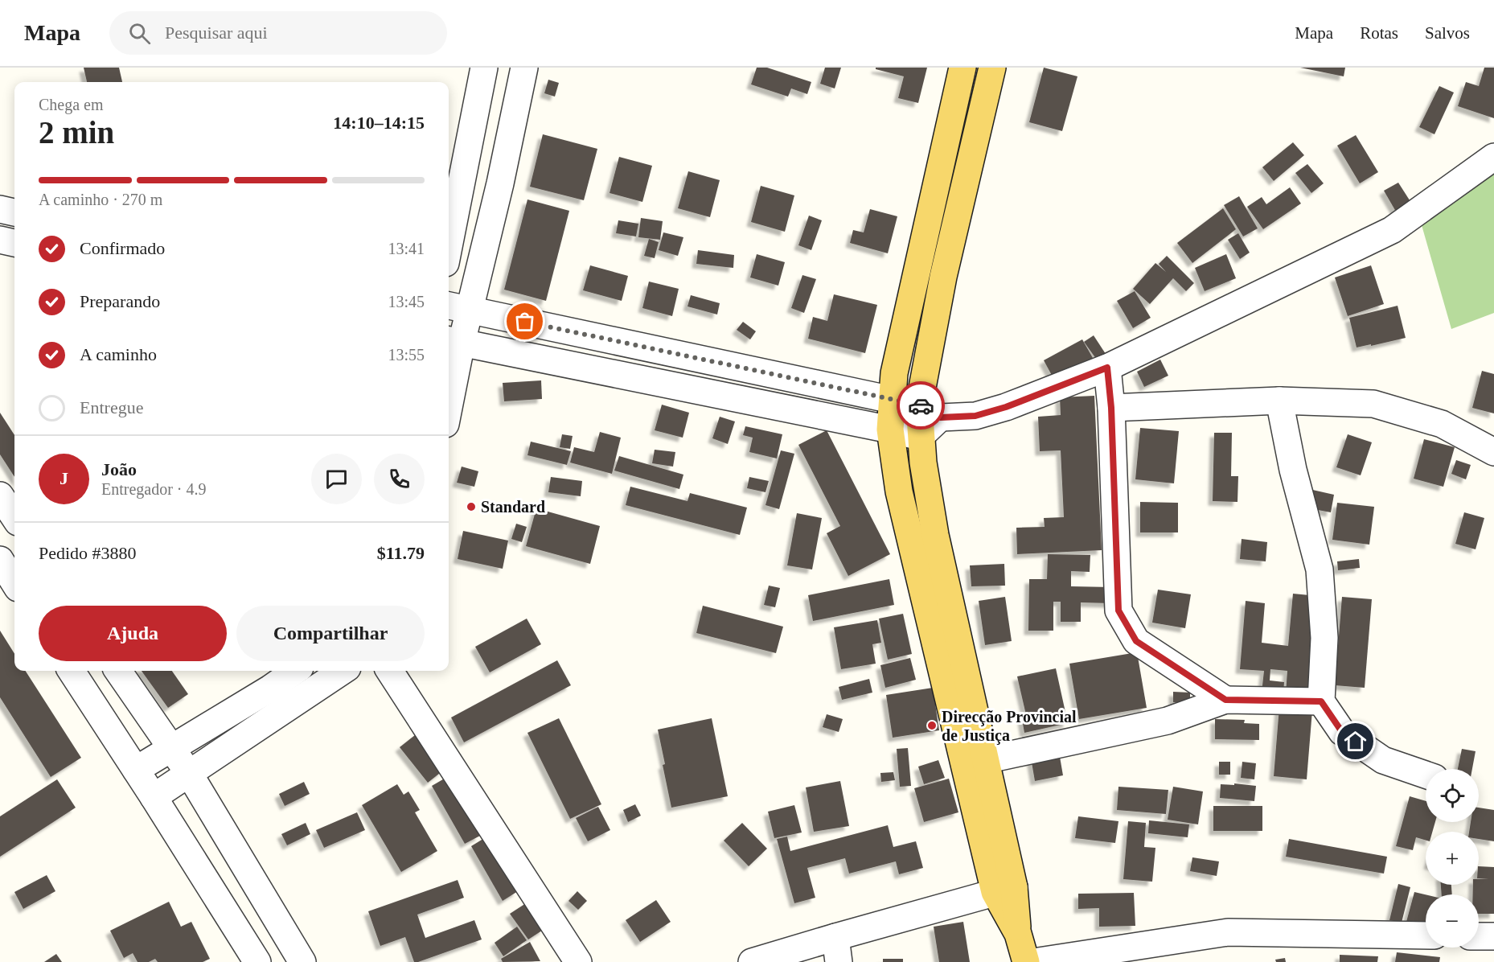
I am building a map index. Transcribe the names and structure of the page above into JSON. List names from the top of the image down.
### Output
{
  "places": ["Standard", "Direcção Provincial de Justiça"],
  "page": {
    "header": "Mapa",
    "search": "Pesquisar aqui",
    "nav": ["Mapa", "Rotas", "Salvos"],
    "heading": ["2 min", "Chega em", "14:10–14:15"],
    "panel": [
      "João",
      "Entregador · 4.9",
      "Pedido #3880",
      "$11.79"
    ],
    "bar": "A caminho · 270 m",
    "list": [
      ["Confirmado", "13:41"],
      ["Preparando", "13:45"],
      ["A caminho", "13:55"],
      "Entregue"
    ],
    "round": "J",
    "buttons": ["Ajuda", "Compartilhar"],
    "map_buttons": ["+", "−"]
  }
}
